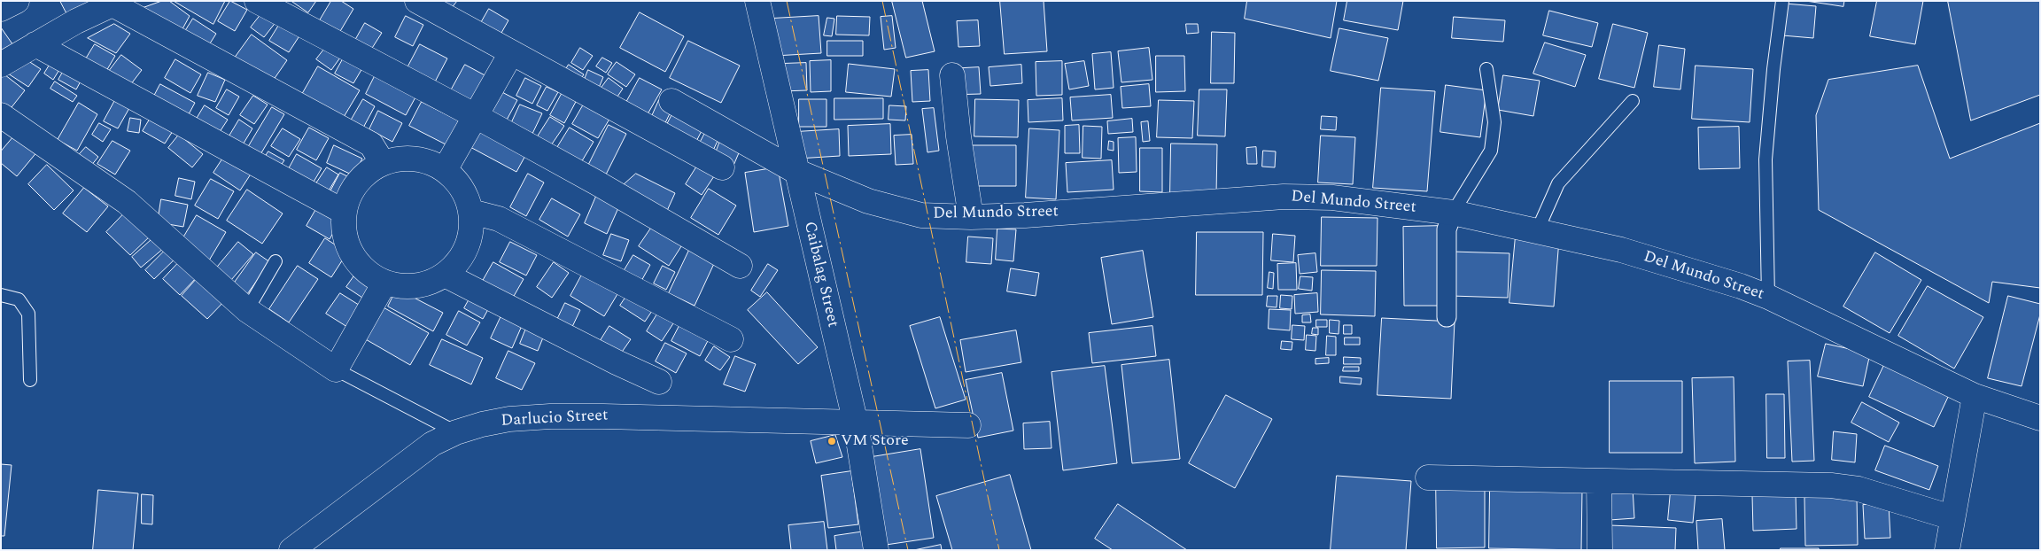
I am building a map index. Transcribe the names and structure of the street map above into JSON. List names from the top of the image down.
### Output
{
  "streets": {
    "street": ["Del Mundo Street", "Caibalag Street", "Darlucio Street"]
  },
  "crossings": [
    ["Del Mundo Street", "Caibalag Street"],
    ["Caibalag Street", "Darlucio Street"]
  ],
  "places": ["VM Store"]
}
